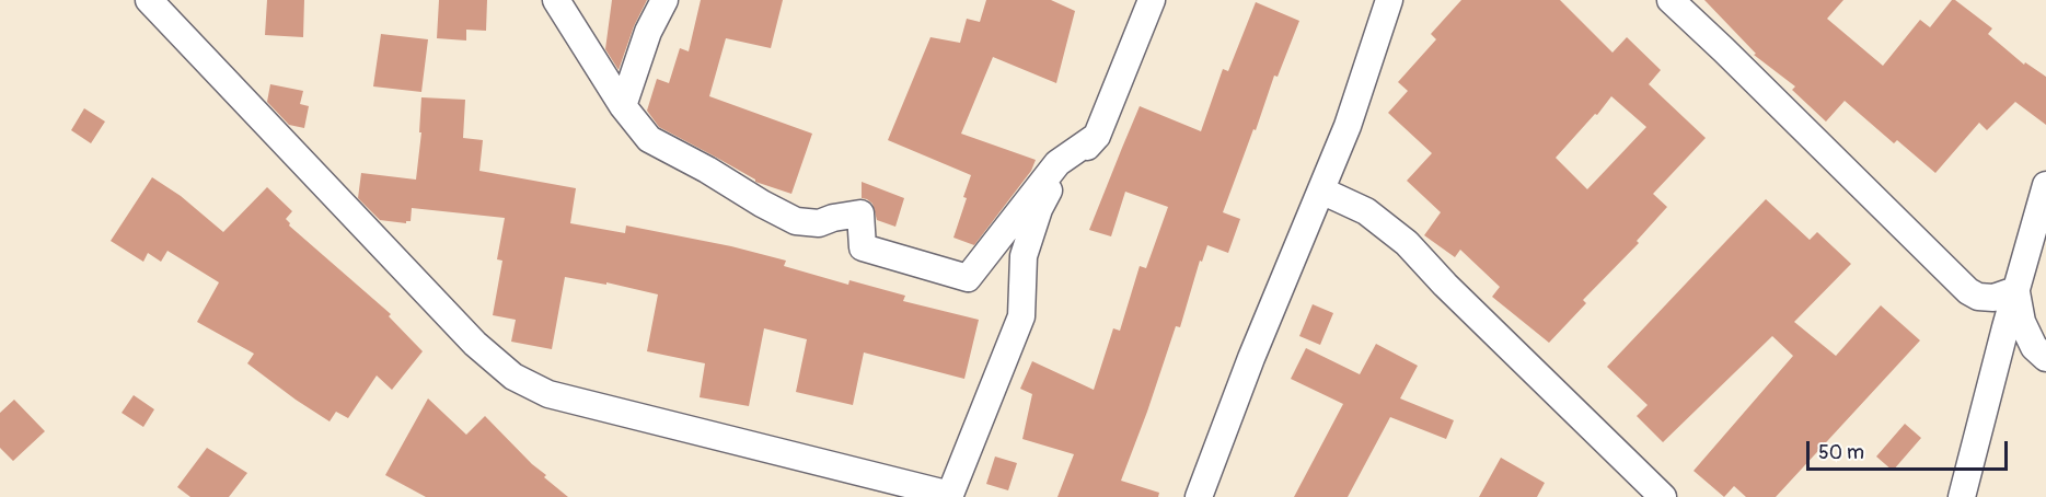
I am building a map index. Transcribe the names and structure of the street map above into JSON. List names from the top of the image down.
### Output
{
  "scale_bar": "50 m"
}
